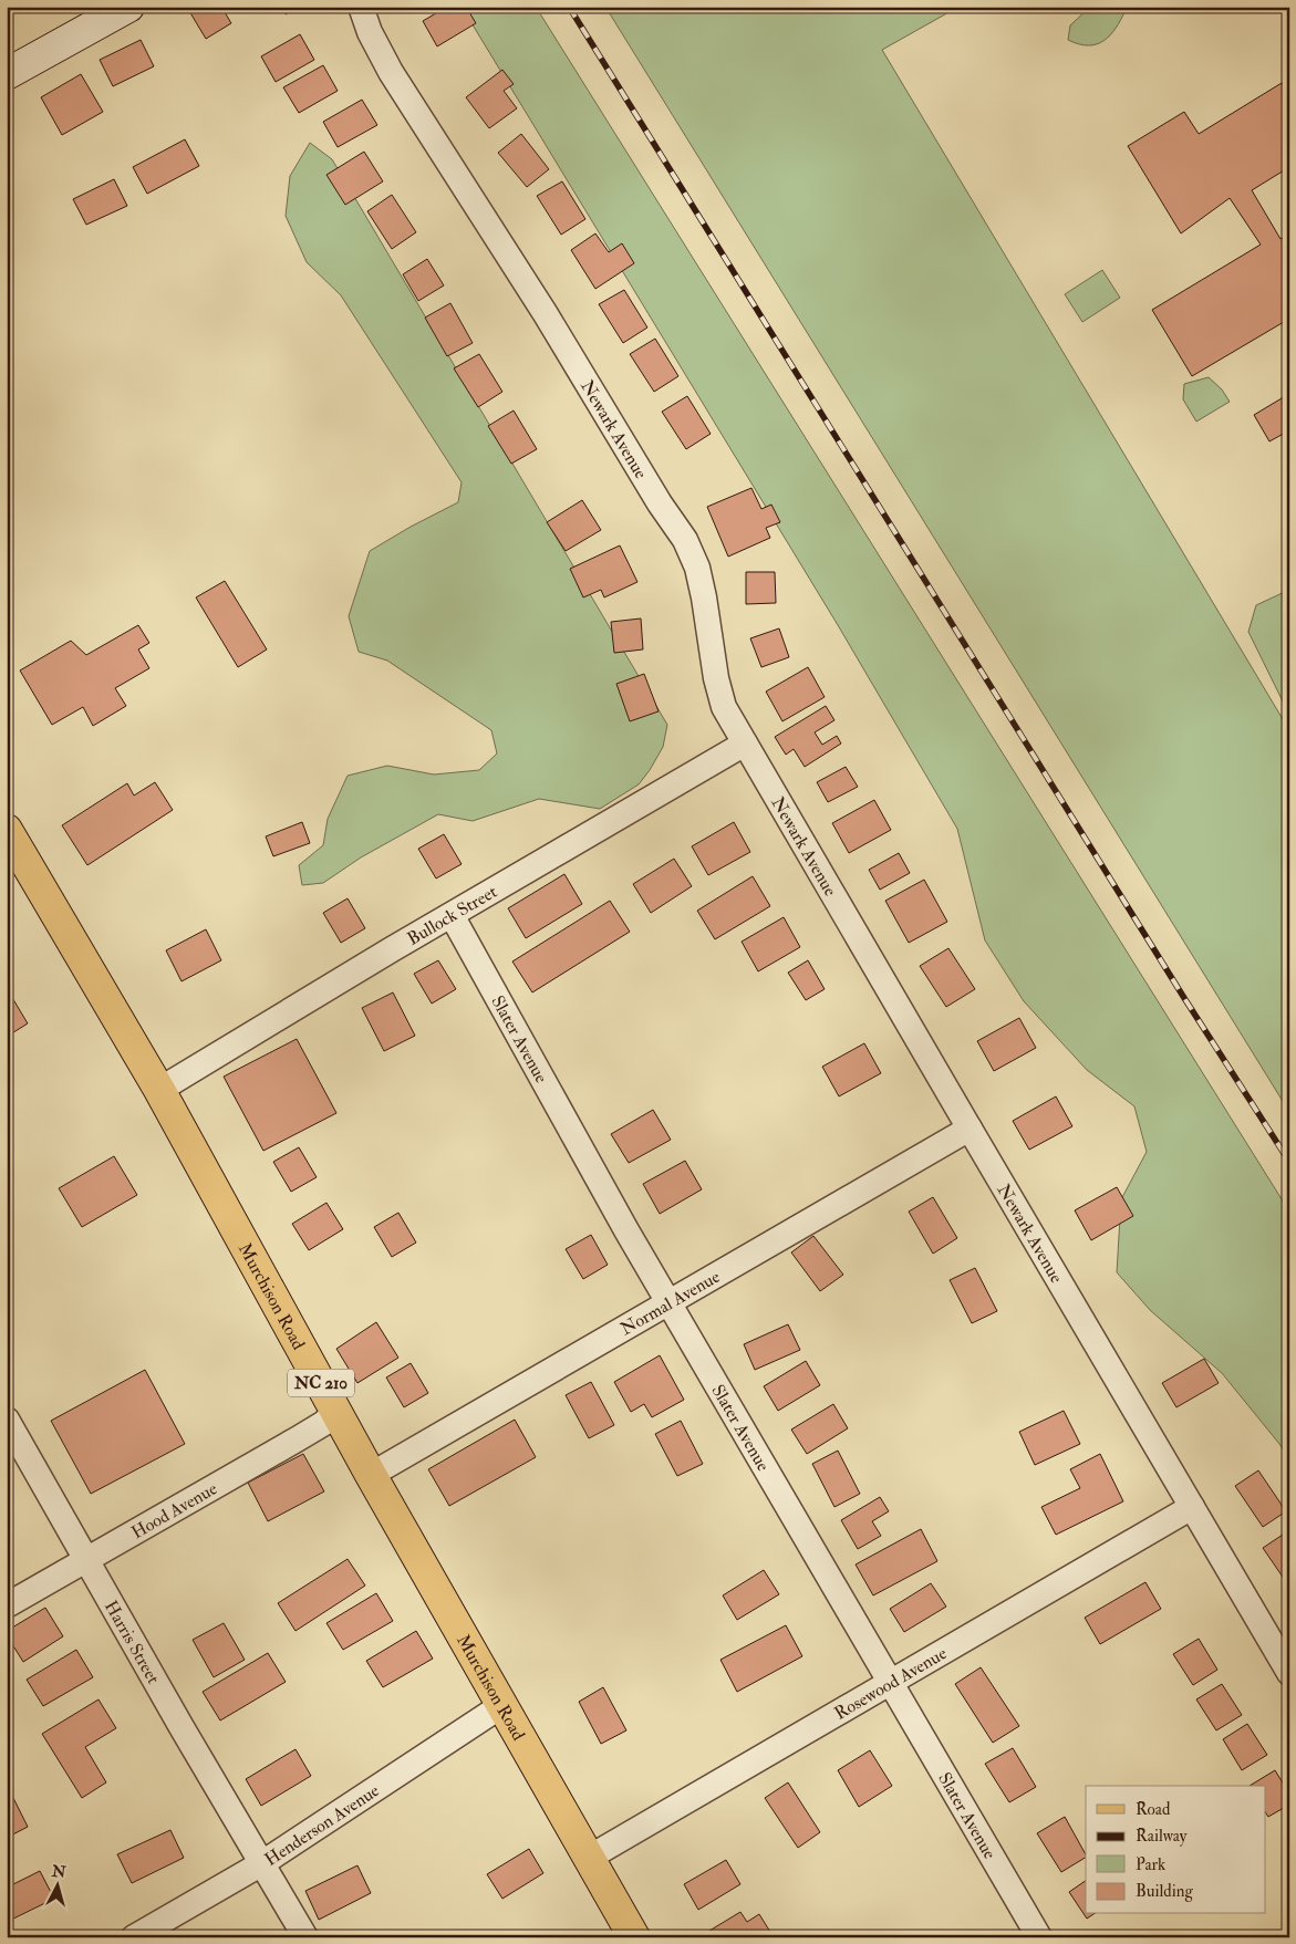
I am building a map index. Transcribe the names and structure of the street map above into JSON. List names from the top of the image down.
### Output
{
  "streets": {
    "main road": ["Murchison Road", "NC 210"],
    "street": [
      "Newark Avenue",
      "Bullock Street",
      "Slater Avenue",
      "Normal Avenue",
      "Hood Avenue",
      "Harris Street",
      "Rosewood Avenue",
      "Henderson Avenue"
    ]
  },
  "crossings": [
    ["Newark Avenue", "Bullock Street"],
    ["Newark Avenue", "Normal Avenue"],
    ["Newark Avenue", "Rosewood Avenue"],
    ["Bullock Street", "Slater Avenue"],
    ["Bullock Street", "Murchison Road"],
    ["Slater Avenue", "Normal Avenue"],
    ["Slater Avenue", "Rosewood Avenue"],
    ["Murchison Road", "Normal Avenue"],
    ["Murchison Road", "Hood Avenue"],
    ["Murchison Road", "Rosewood Avenue"],
    ["Murchison Road", "Henderson Avenue"],
    ["Hood Avenue", "Harris Street"],
    ["Harris Street", "Henderson Avenue"]
  ],
  "legend": [
    "Road",
    "Railway",
    "Park",
    "Building"
  ],
  "north": "top"
}
